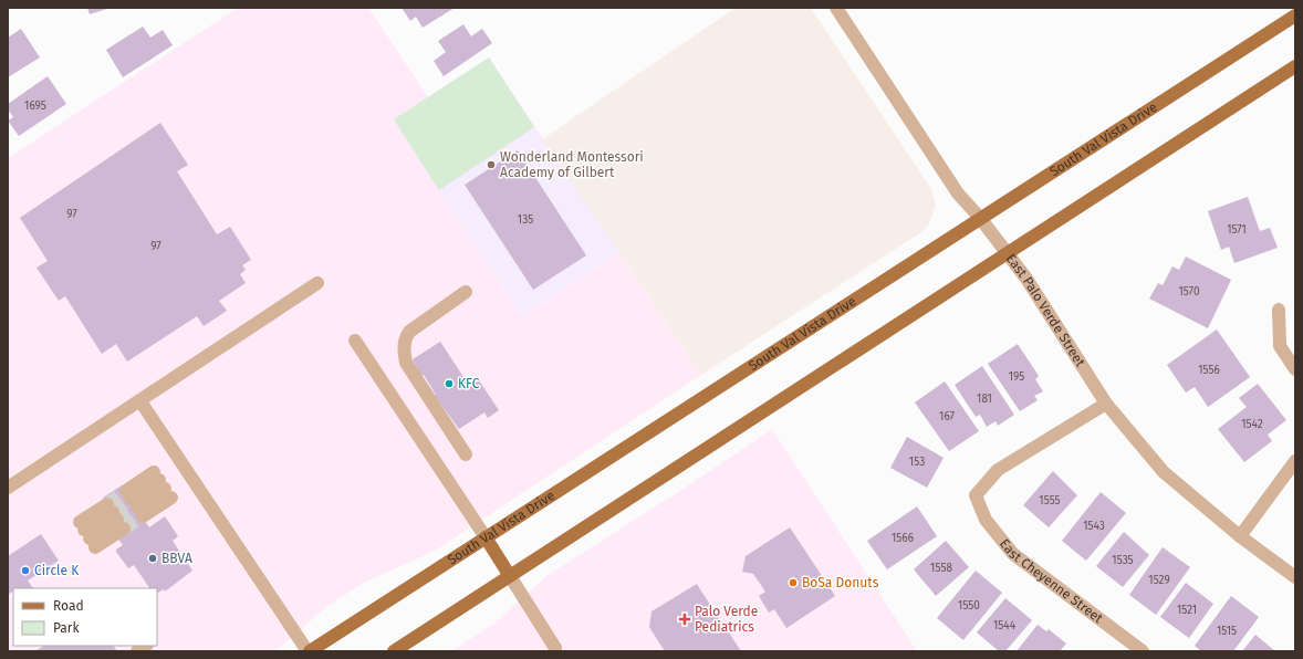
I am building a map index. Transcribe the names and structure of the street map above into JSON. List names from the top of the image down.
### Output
{
  "streets": {
    "main road": ["South Val Vista Drive"],
    "street": ["East Palo Verde Street", "East Cheyenne Street"]
  },
  "crossings": [
    ["South Val Vista Drive", "East Palo Verde Street"],
    ["East Palo Verde Street", "East Cheyenne Street"]
  ],
  "places": {
    "other": [
      "Wonderland Montessori Academy of Gilbert",
      "KFC",
      "BBVA",
      "Circle K",
      "BoSa Donuts"
    ],
    "health": ["Palo Verde Pediatrics"]
  },
  "house_numbers": [
    "1695",
    "97",
    "135",
    "1571",
    "97",
    "1570",
    "1556",
    "195",
    "181",
    "167",
    "1542",
    "153",
    "1555",
    "1543",
    "1566",
    "1535",
    "1558",
    "1529",
    "1550",
    "1521",
    "1544",
    "1515"
  ],
  "legend": ["Road", "Park"]
}
